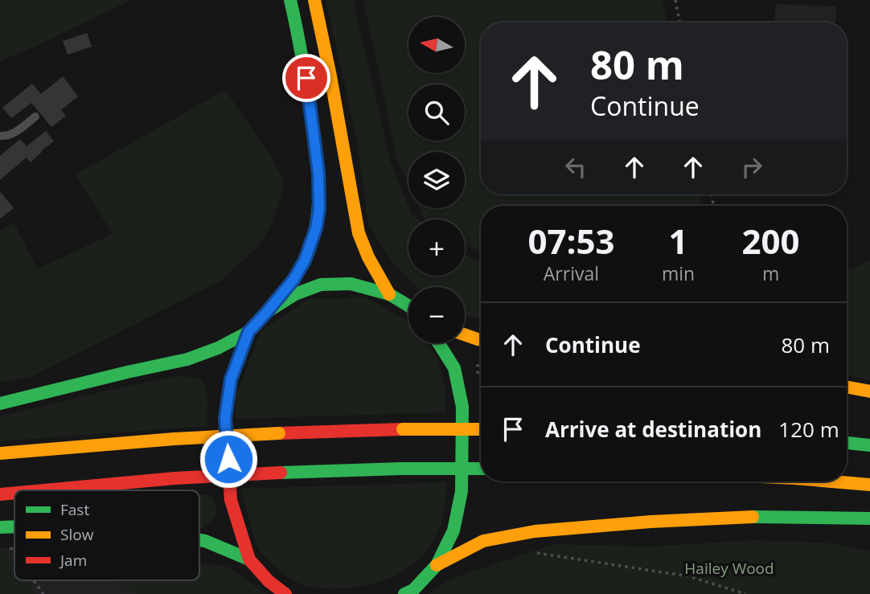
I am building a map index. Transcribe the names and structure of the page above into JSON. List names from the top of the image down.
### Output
{
  "parks": ["Hailey Wood"],
  "legend": ["Fast", "Slow", "Jam"],
  "north": "left",
  "page": {
    "map_buttons": ["+", "−"],
    "turn": ["80 m", "Continue"],
    "eta": [
      "07:53",
      "Arrival",
      "1",
      "min",
      "200",
      "m"
    ],
    "list": [
      {
        "name": "Continue",
        "value": "80 m"
      },
      {
        "name": "Arrive at destination",
        "value": "120 m"
      }
    ]
  }
}
